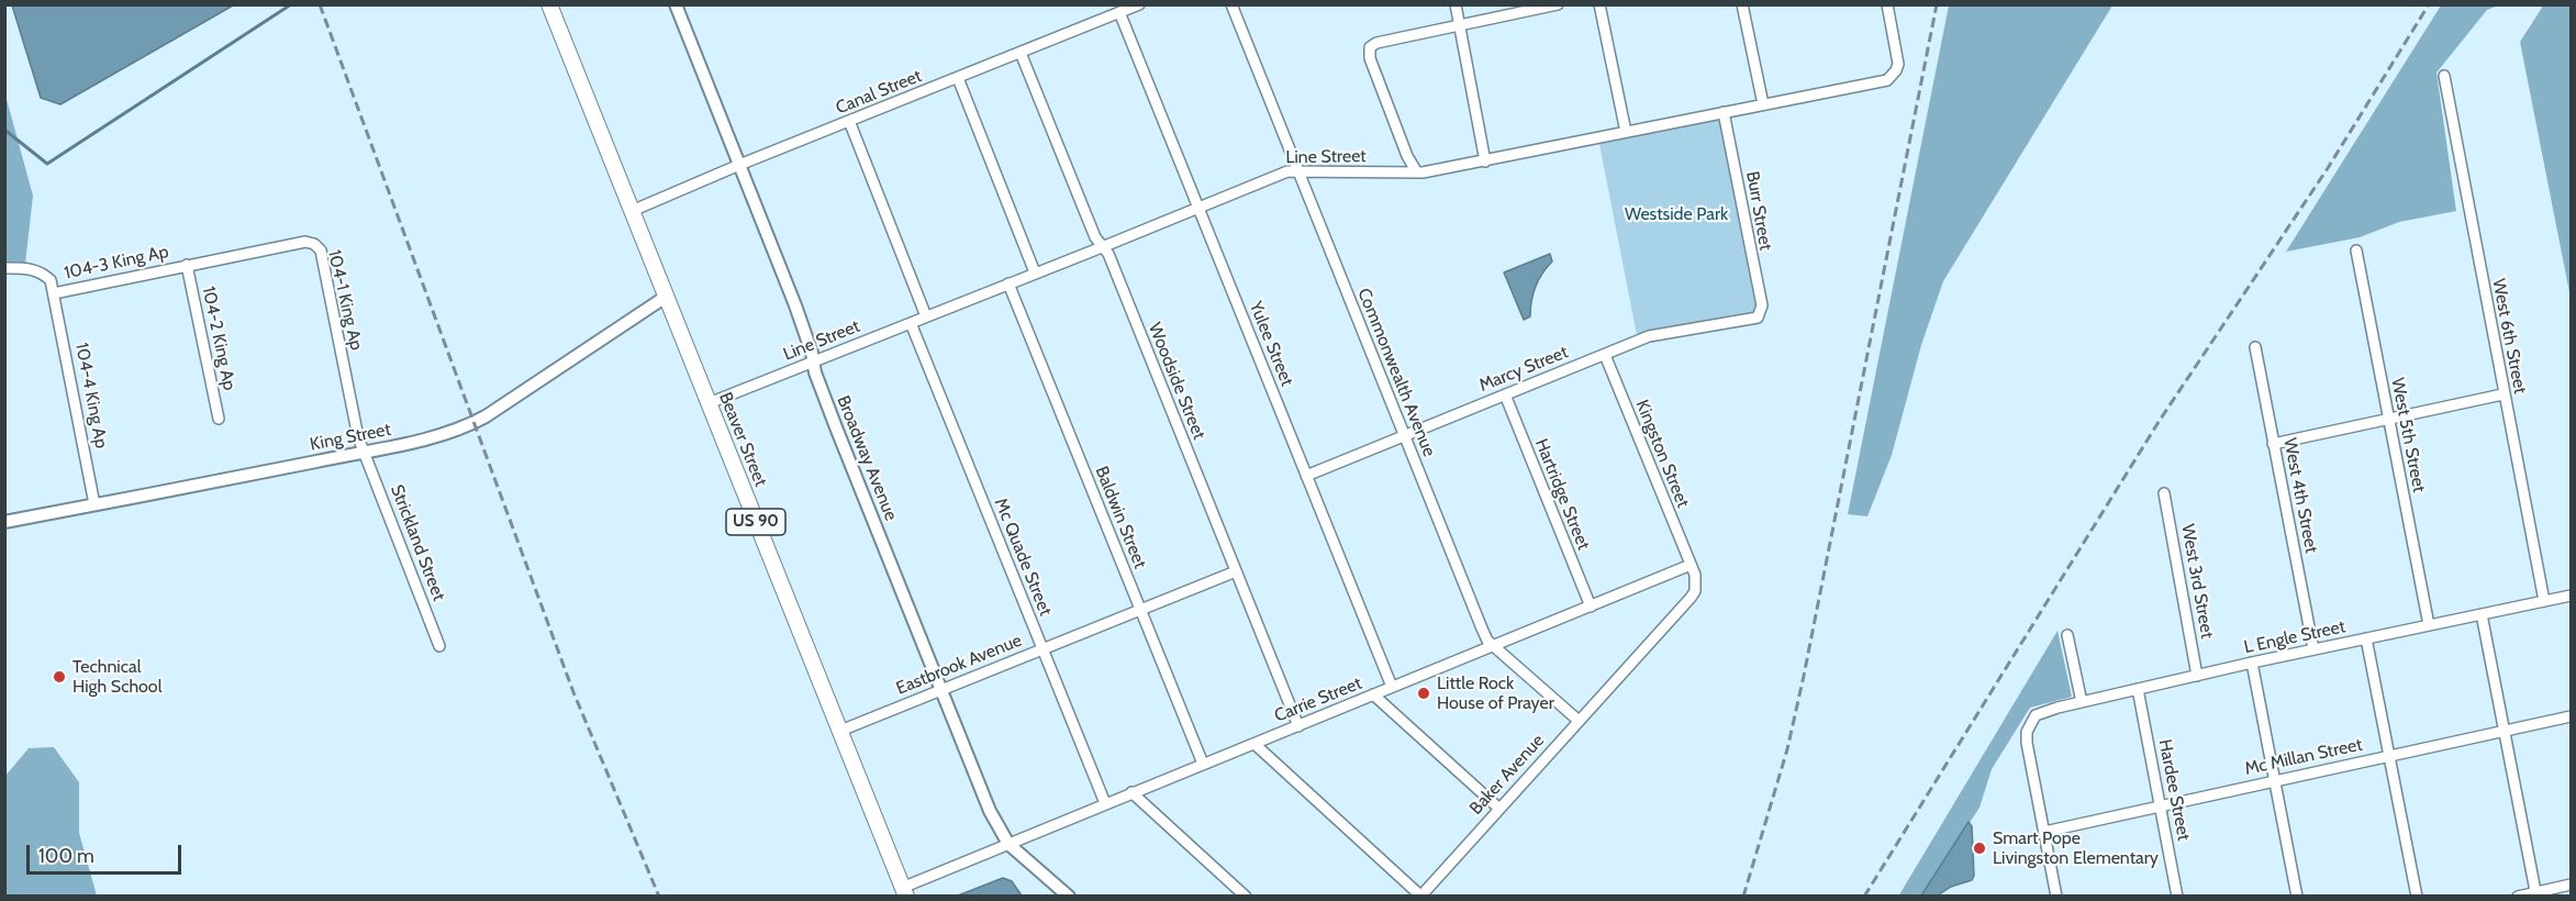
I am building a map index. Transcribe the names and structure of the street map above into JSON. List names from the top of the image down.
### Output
{
  "streets": {
    "main road": ["Beaver Street", "US 90"],
    "street": [
      "Canal Street",
      "Line Street",
      "Burr Street",
      "104-3 King Ap",
      "104-1 King Ap",
      "West 6th Street",
      "104-2 King Ap",
      "Yulee Street",
      "Marcy Street",
      "Commonwealth Avenue",
      "Woodside Street",
      "104-4 King Ap",
      "West 5th Street",
      "King Street",
      "Kingston Street",
      "Broadway Avenue",
      "Hartridge Street",
      "West 4th Street",
      "Baldwin Street",
      "Strickland Street",
      "Mc Quade Street",
      "West 3rd Street",
      "L Engle Street",
      "Eastbrook Avenue",
      "Carrie Street",
      "Mc Millan Street",
      "Baker Avenue",
      "Hardee Street"
    ]
  },
  "crossings": [
    ["Canal Street", "Yulee Street"],
    ["Canal Street", "Woodside Street"],
    ["Canal Street", "Beaver Street"],
    ["Canal Street", "Broadway Avenue"],
    ["Line Street", "Burr Street"],
    ["Line Street", "Yulee Street"],
    ["Line Street", "Commonwealth Avenue"],
    ["Line Street", "Woodside Street"],
    ["Line Street", "Beaver Street"],
    ["Line Street", "Broadway Avenue"],
    ["Line Street", "Baldwin Street"],
    ["Line Street", "Mc Quade Street"],
    ["Burr Street", "Marcy Street"],
    ["104-3 King Ap", "104-1 King Ap"],
    ["104-3 King Ap", "104-2 King Ap"],
    ["104-3 King Ap", "104-4 King Ap"],
    ["104-1 King Ap", "104-2 King Ap"],
    ["104-1 King Ap", "King Street"],
    ["104-1 King Ap", "Strickland Street"],
    ["West 6th Street", "L Engle Street"],
    ["Yulee Street", "Marcy Street"],
    ["Yulee Street", "Carrie Street"],
    ["Marcy Street", "Commonwealth Avenue"],
    ["Marcy Street", "Kingston Street"],
    ["Marcy Street", "Hartridge Street"],
    ["Commonwealth Avenue", "Carrie Street"],
    ["Commonwealth Avenue", "Baker Avenue"],
    ["Woodside Street", "Eastbrook Avenue"],
    ["Woodside Street", "Carrie Street"],
    ["104-4 King Ap", "King Street"],
    ["West 5th Street", "L Engle Street"],
    ["King Street", "Beaver Street"],
    ["King Street", "Strickland Street"],
    ["Beaver Street", "Eastbrook Avenue"],
    ["Beaver Street", "Carrie Street"],
    ["Kingston Street", "Carrie Street"],
    ["Kingston Street", "Baker Avenue"],
    ["Broadway Avenue", "Eastbrook Avenue"],
    ["Broadway Avenue", "Carrie Street"],
    ["Hartridge Street", "Carrie Street"],
    ["West 4th Street", "L Engle Street"],
    ["Baldwin Street", "Eastbrook Avenue"],
    ["Baldwin Street", "Carrie Street"],
    ["Mc Quade Street", "Eastbrook Avenue"],
    ["Mc Quade Street", "Carrie Street"],
    ["West 3rd Street", "L Engle Street"],
    ["L Engle Street", "Mc Millan Street"],
    ["L Engle Street", "Hardee Street"],
    ["Carrie Street", "Baker Avenue"],
    ["Mc Millan Street", "Hardee Street"]
  ],
  "parks": ["Westside Park"],
  "places": ["Technical High School", "Little Rock House of Prayer", "Smart Pope Livingston Elementary"],
  "scale_bar": "100 m"
}
